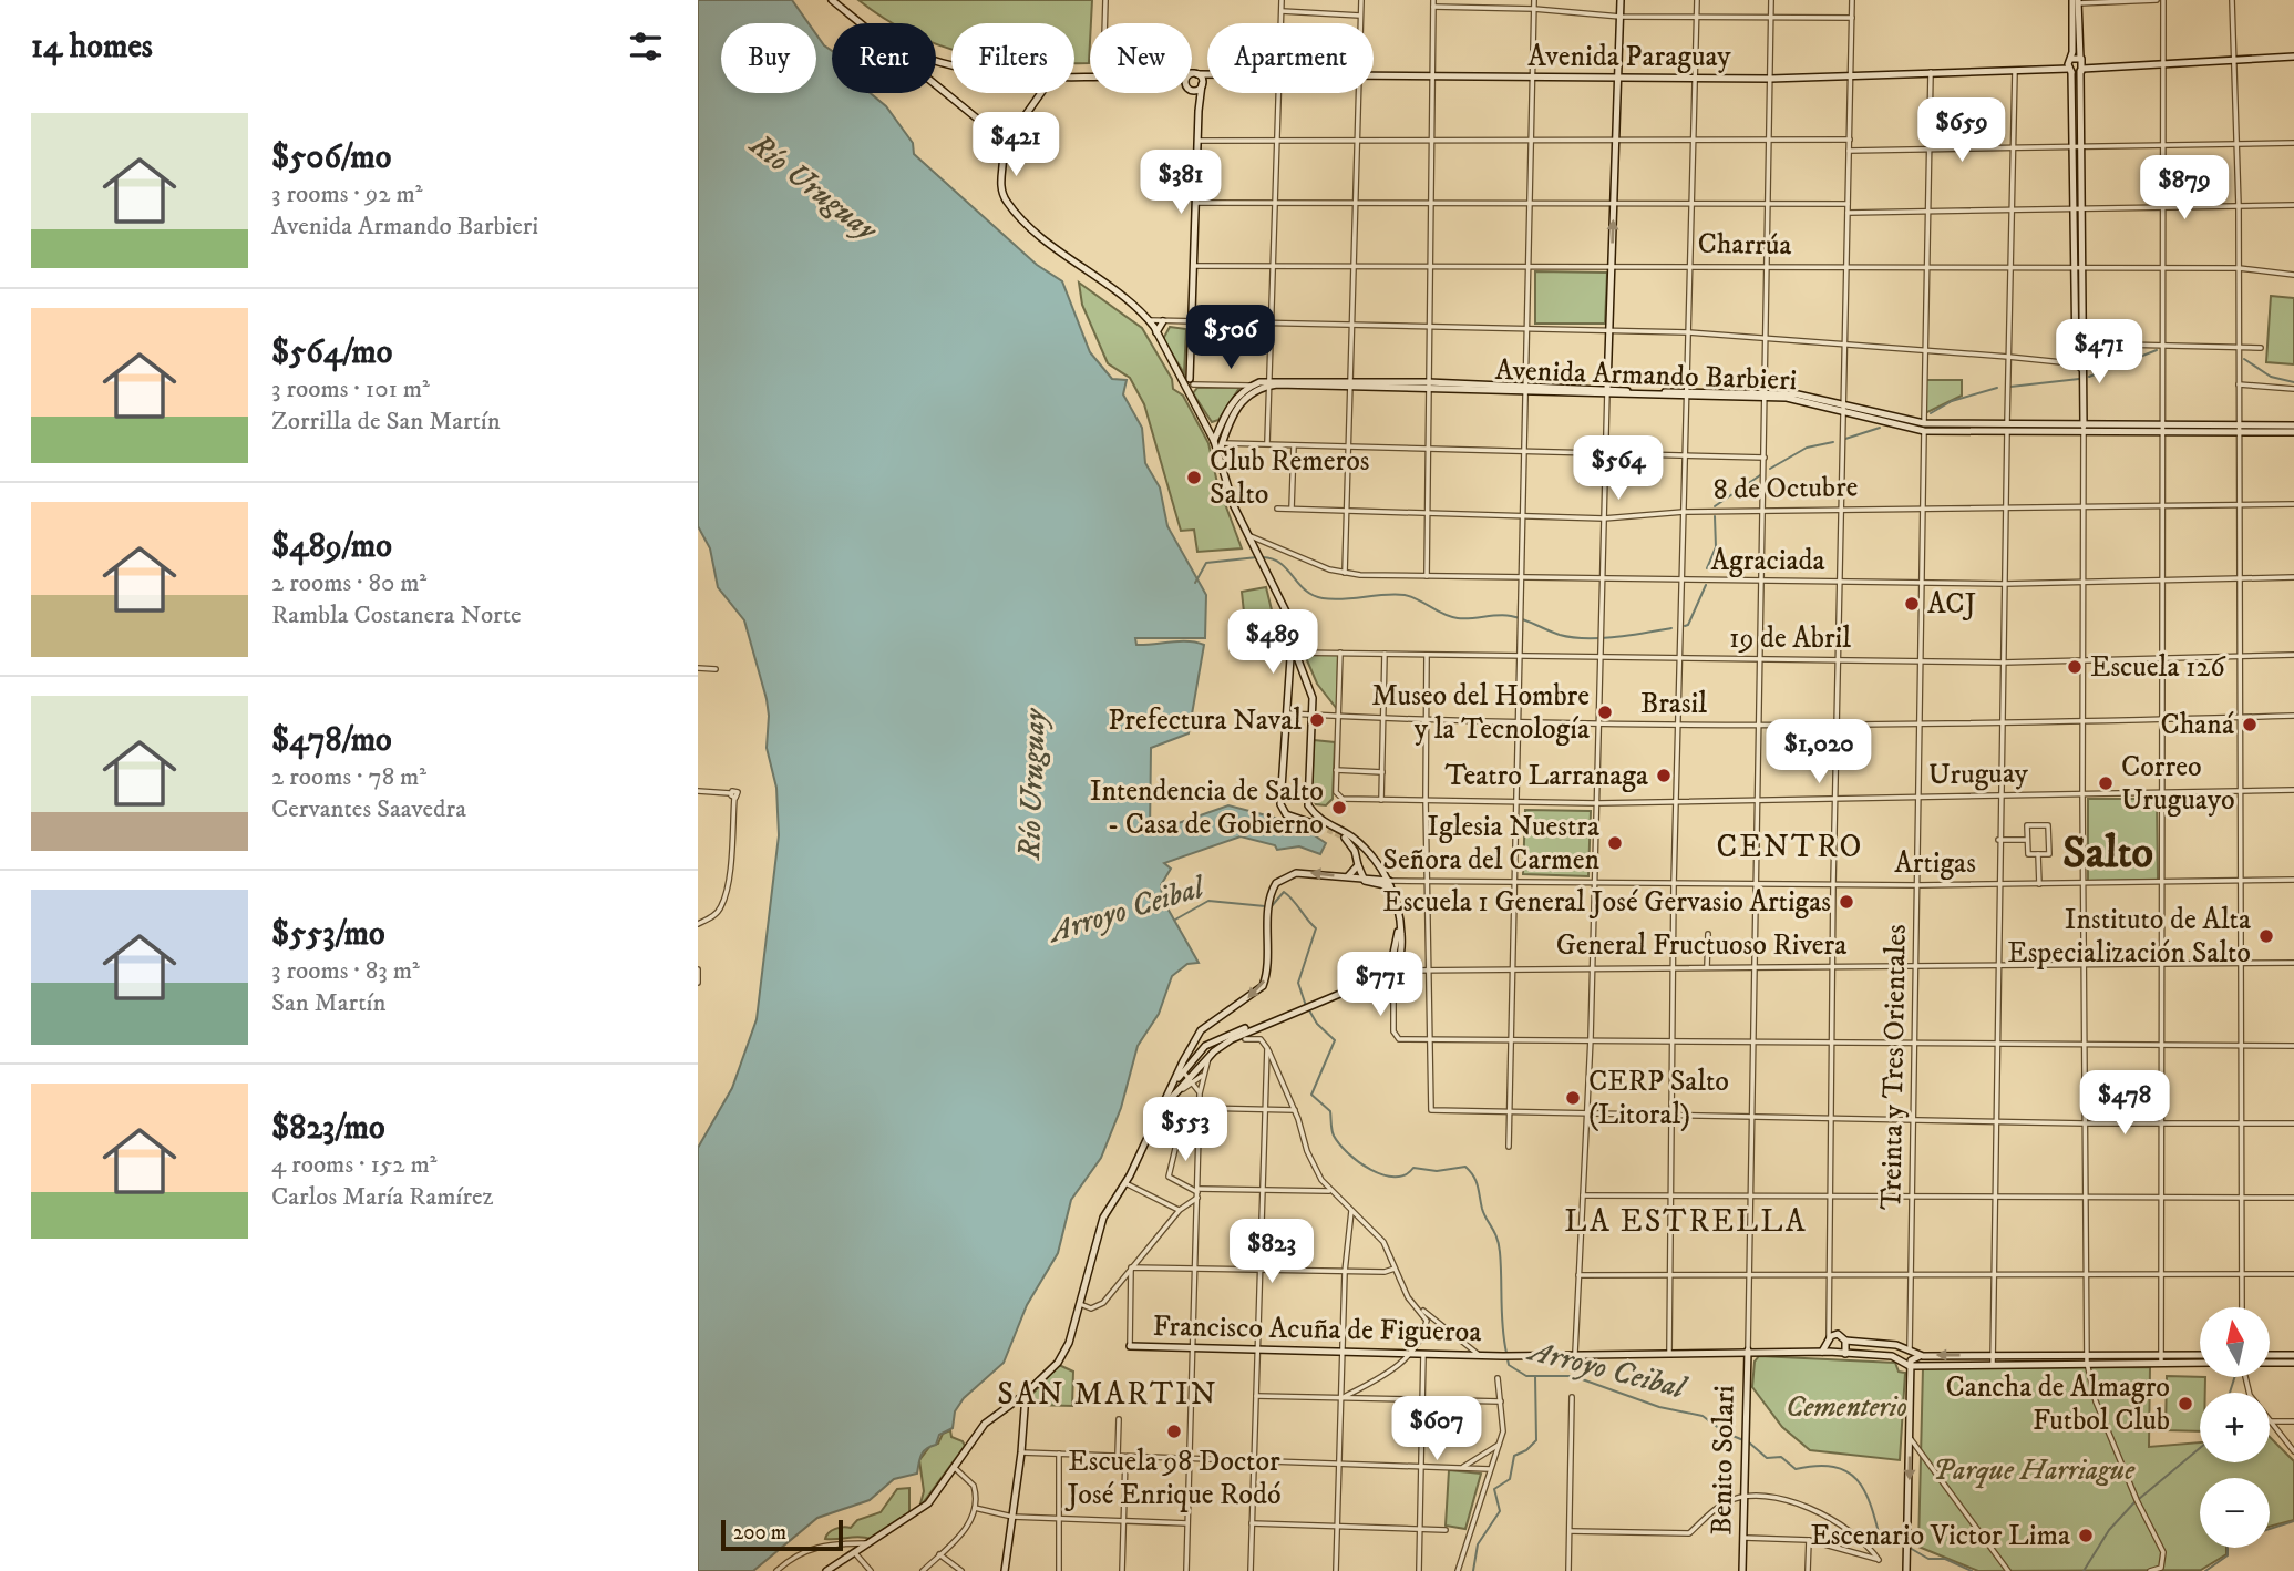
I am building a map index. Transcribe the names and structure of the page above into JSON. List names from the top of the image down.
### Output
{
  "streets": {
    "street": [
      "Avenida Paraguay",
      "Charrúa",
      "Avenida Armando Barbieri",
      "8 de Octubre",
      "Agraciada",
      "19 de Abril",
      "Brasil",
      "Uruguay",
      "Artigas",
      "General Fructuoso Rivera",
      "Treinta y Tres Orientales",
      "Francisco Acuña de Figueroa",
      "Benito Solari"
    ]
  },
  "crossings": [
    ["Avenida Paraguay", "Treinta y Tres Orientales"],
    ["Charrúa", "Treinta y Tres Orientales"],
    ["Avenida Armando Barbieri", "Treinta y Tres Orientales"],
    ["8 de Octubre", "Treinta y Tres Orientales"],
    ["Agraciada", "Treinta y Tres Orientales"],
    ["19 de Abril", "Treinta y Tres Orientales"],
    ["Brasil", "Treinta y Tres Orientales"],
    ["Uruguay", "Treinta y Tres Orientales"],
    ["Artigas", "Treinta y Tres Orientales"],
    ["General Fructuoso Rivera", "Treinta y Tres Orientales"],
    ["Francisco Acuña de Figueroa", "Benito Solari"]
  ],
  "districts": [
    "CENTRO",
    "Salto",
    "LA ESTRELLA",
    "SAN MARTIN"
  ],
  "water": ["Río Uruguay", "Arroyo Ceibal"],
  "parks": ["Cementerio", "Parque Harriague"],
  "places": [
    "Club Remeros Salto",
    "ACJ",
    "Escuela 126",
    "Museo del Hombre y la Tecnología",
    "Prefectura Naval",
    "Chaná",
    "Teatro Larranaga",
    "Correo Uruguayo",
    "Intendencia de Salto - Casa de Gobierno",
    "Iglesia Nuestra Señora del Carmen",
    "Escuela 1 General José Gervasio Artigas",
    "Instituto de Alta Especialización Salto",
    "CERP Salto (Litoral)",
    "Cancha de Almagro Futbol Club",
    "Escuela 98 Doctor José Enrique Rodó",
    "Escenario Victor Lima"
  ],
  "scale_bar": "200 m",
  "north": "top",
  "page": {
    "heading": "14 homes",
    "chip": [
      "Buy",
      "Rent",
      "Filters",
      "New",
      "Apartment"
    ],
    "list": [
      {
        "name": "$506/mo",
        "note": "3 rooms · 92 m² · Avenida Armando Barbieri"
      },
      {
        "name": "$564/mo",
        "note": "3 rooms · 101 m² · Zorrilla de San Martín"
      },
      {
        "name": "$489/mo",
        "note": "2 rooms · 80 m² · Rambla Costanera Norte"
      },
      {
        "name": "$478/mo",
        "note": "2 rooms · 78 m² · Cervantes Saavedra"
      },
      {
        "name": "$553/mo",
        "note": "3 rooms · 83 m² · San Martín"
      },
      {
        "name": "$823/mo",
        "note": "4 rooms · 152 m² · Carlos María Ramírez"
      }
    ],
    "price": [
      "$659",
      "$421",
      "$381",
      "$879",
      "$506",
      "$471",
      "$564",
      "$489",
      "$1,020",
      "$771",
      "$478",
      "$553",
      "$823",
      "$607"
    ],
    "map_buttons": ["+", "−"],
    "scale": "200 m"
  }
}
